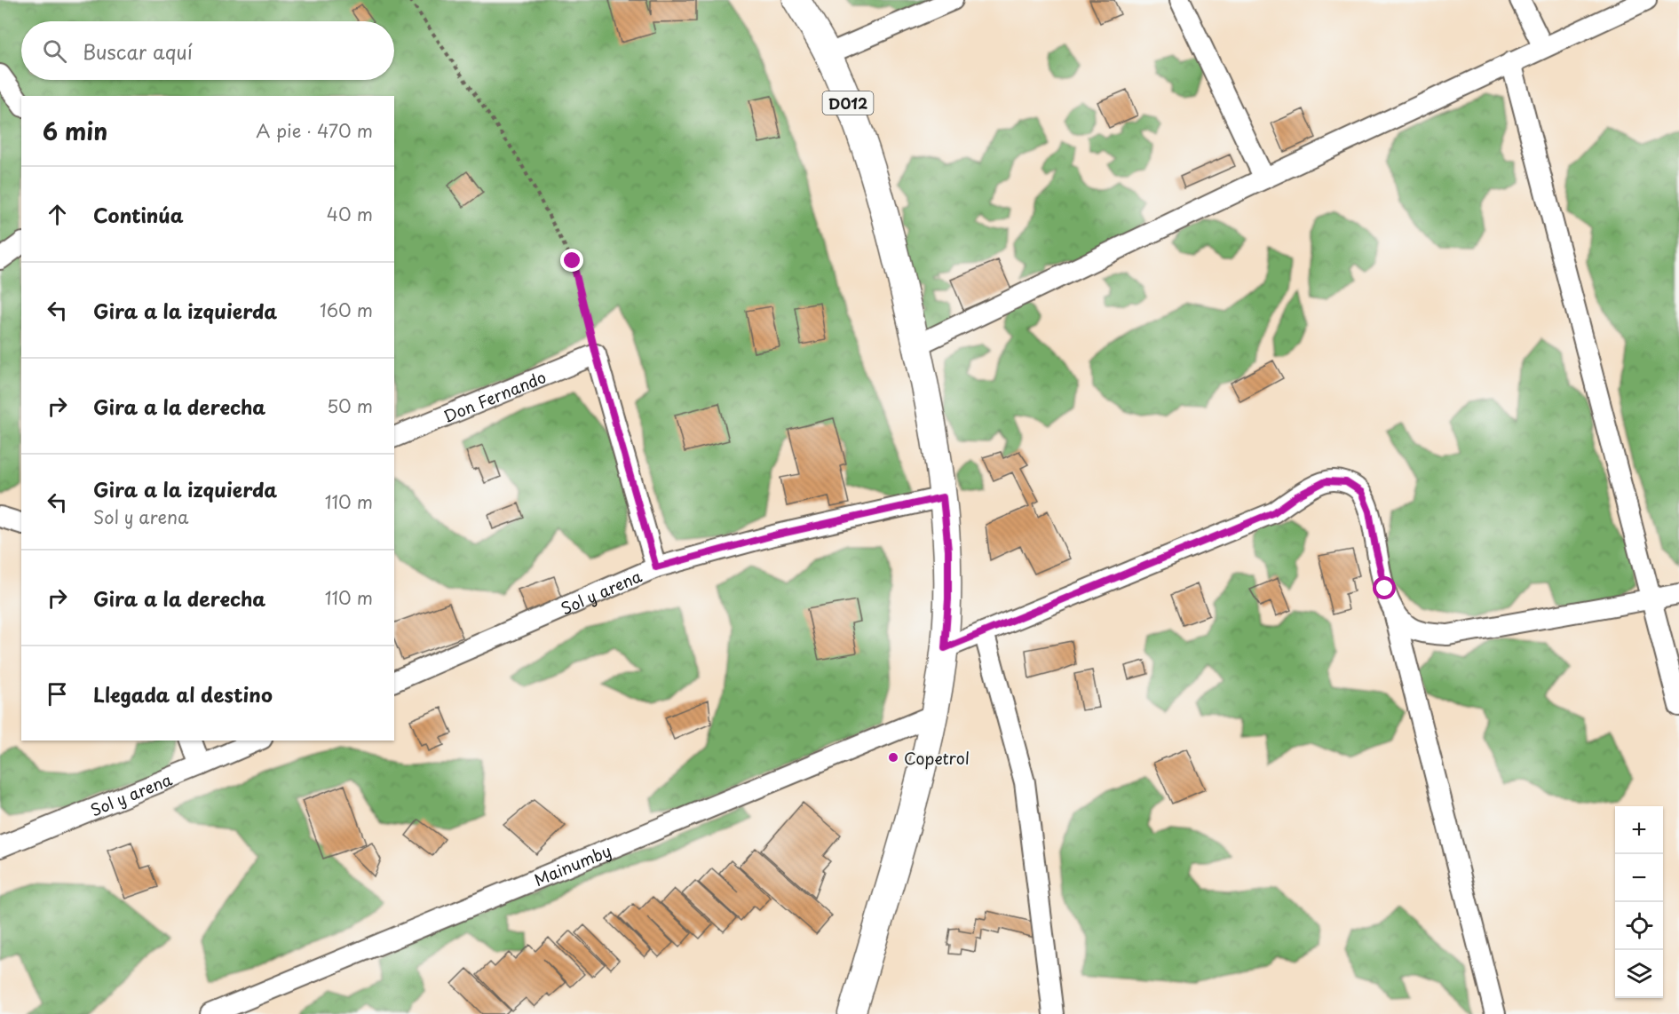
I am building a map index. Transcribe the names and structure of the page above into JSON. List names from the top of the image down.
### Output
{
  "streets": {
    "main road": ["D012"],
    "street": ["Don Fernando", "Sol y arena", "Mainumby"]
  },
  "crossings": [
    ["D012", "Sol y arena"],
    ["D012", "Mainumby"]
  ],
  "places": ["Copetrol"],
  "page": {
    "search": "Buscar aquí",
    "heading": ["6 min", "A pie · 470 m"],
    "list": [
      ["Continúa", "40 m"],
      ["Gira a la izquierda", "160 m"],
      ["Gira a la derecha", "50 m"],
      ["Gira a la izquierda", "Sol y arena", "110 m"],
      ["Gira a la derecha", "110 m"],
      "Llegada al destino"
    ],
    "map_buttons": ["+", "−"]
  }
}
